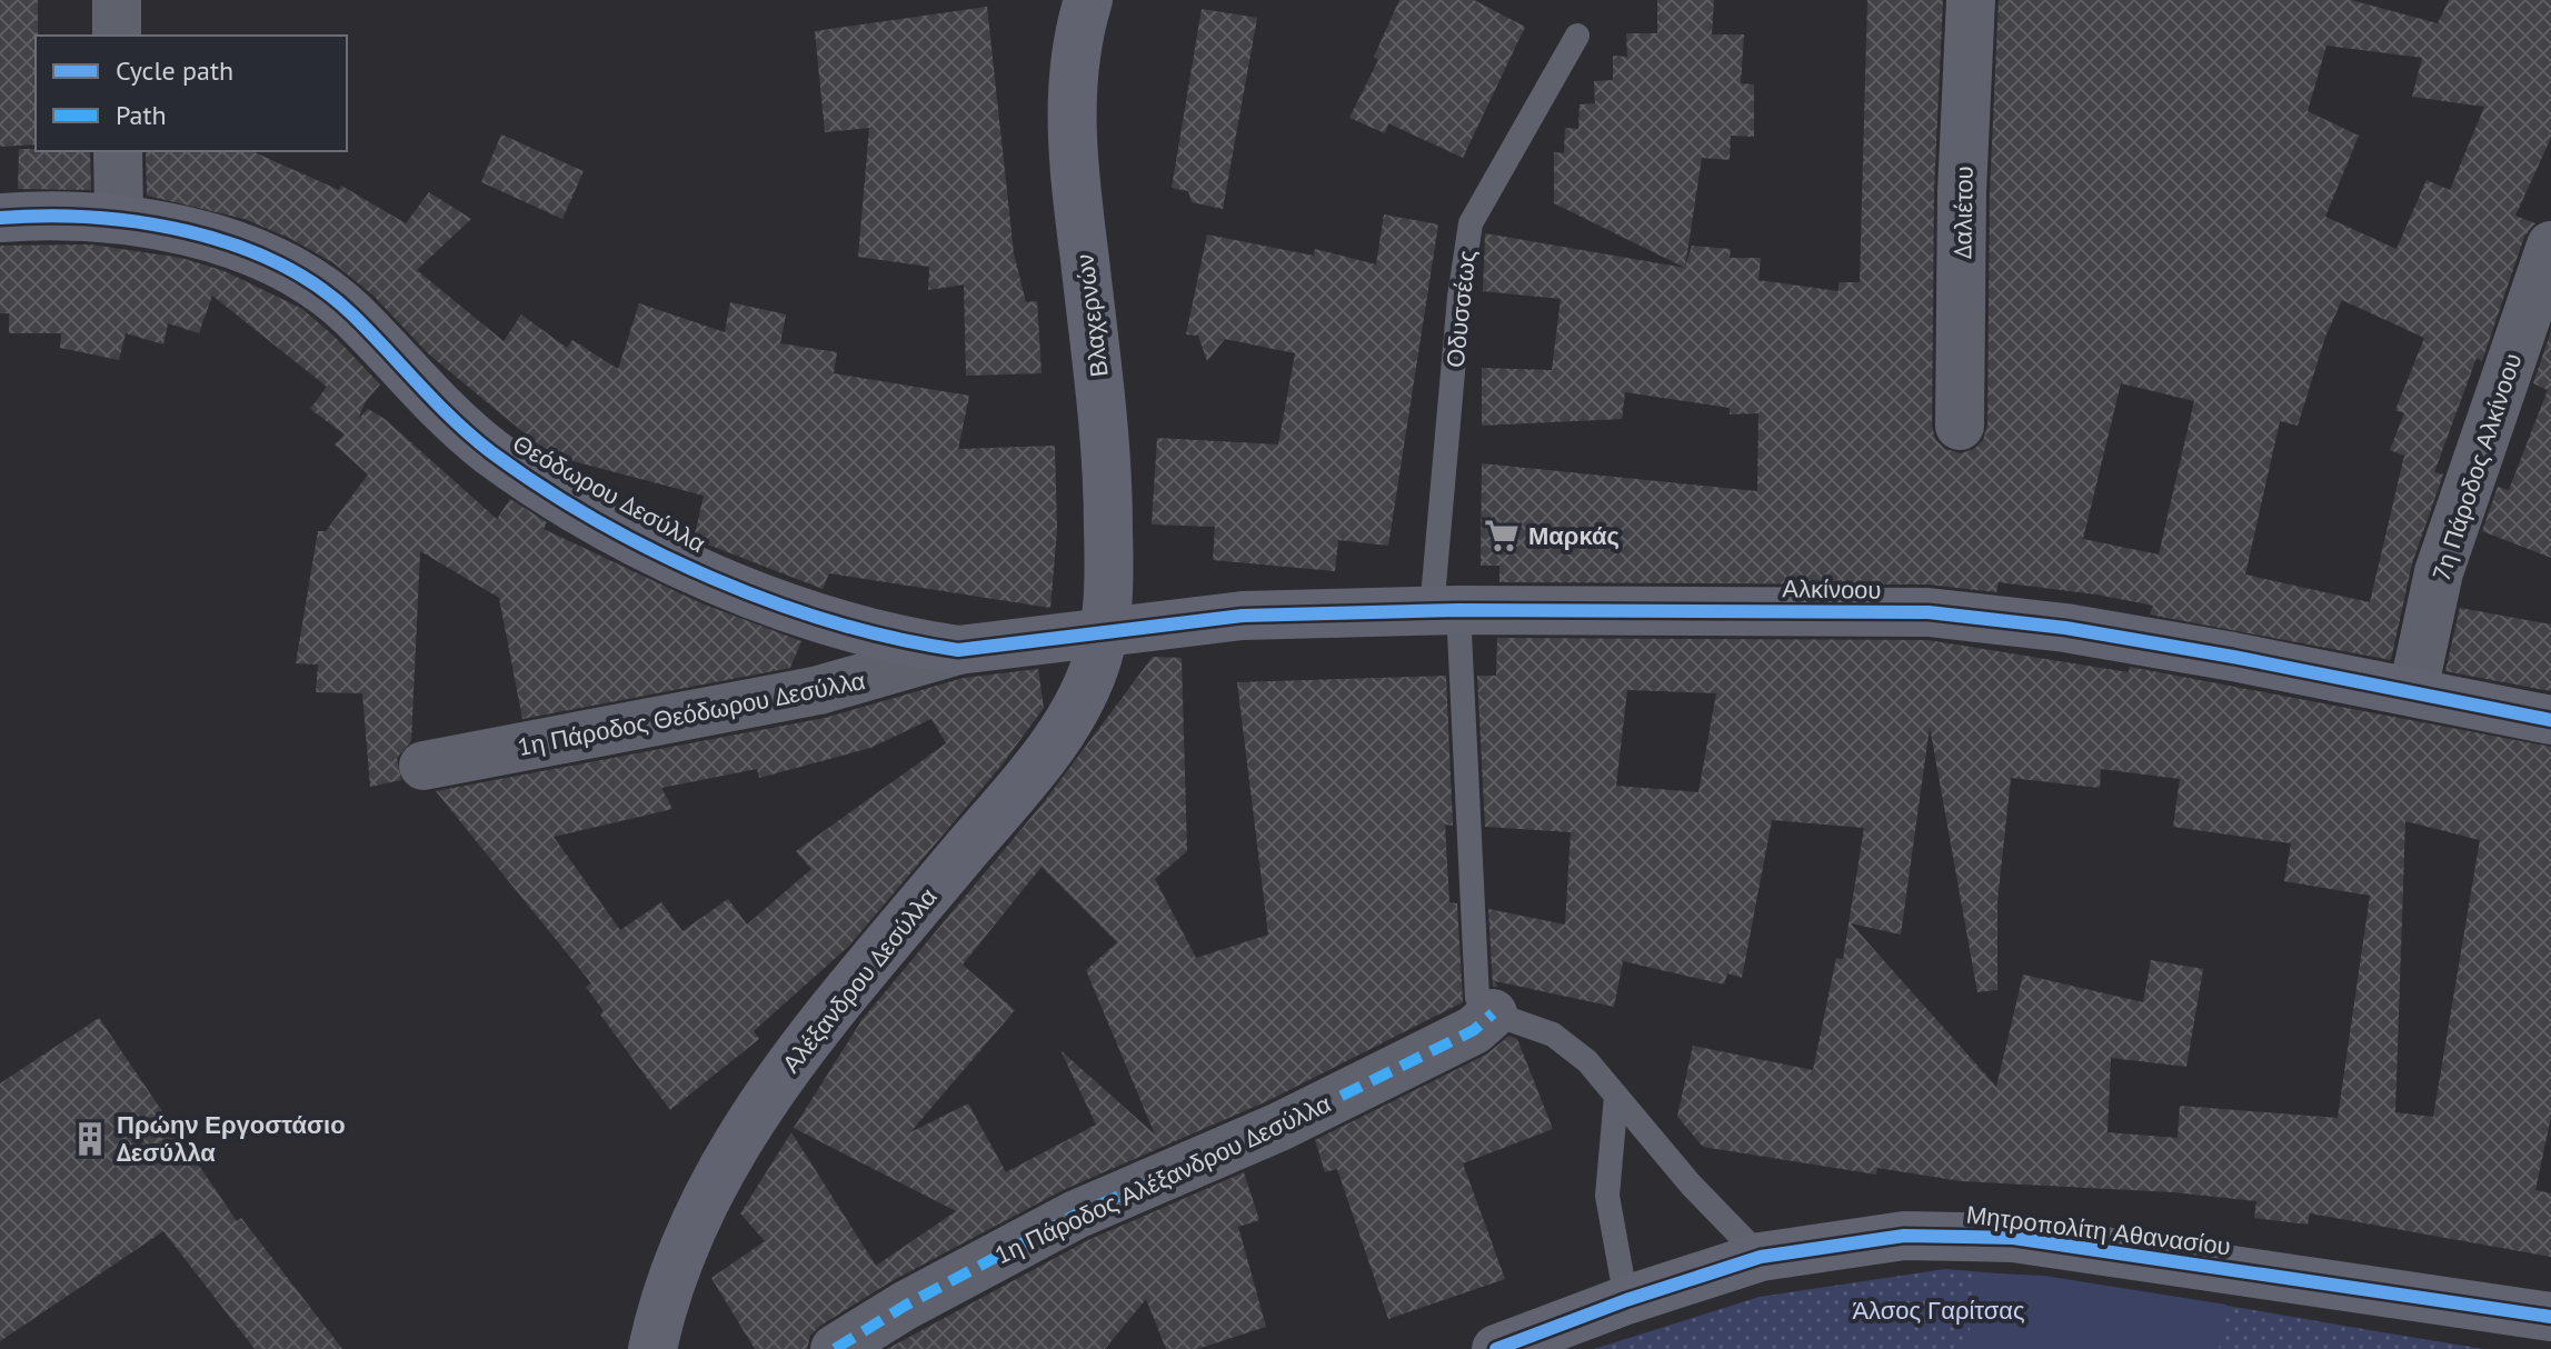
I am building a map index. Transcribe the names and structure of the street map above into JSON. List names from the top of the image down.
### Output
{
  "streets": {
    "street": [
      "Δαλιέτου",
      "Βλαχερνών",
      "7η Πάροδος Αλκίνοου",
      "Θεόδωρου Δεσύλλα",
      "Αλκίνοου",
      "1η Πάροδος Θεόδωρου Δεσύλλα",
      "Αλέξανδρου Δεσύλλα",
      "1η Πάροδος Αλέξανδρου Δεσύλλα",
      "Μητροπολίτη Αθανασίου"
    ],
    "lane": ["Οδυσσέως"]
  },
  "crossings": [
    ["Οδυσσέως", "Αλκίνοου"],
    ["Οδυσσέως", "1η Πάροδος Αλέξανδρου Δεσύλλα"],
    ["Βλαχερνών", "Θεόδωρου Δεσύλλα"],
    ["Βλαχερνών", "Αλκίνοου"],
    ["Βλαχερνών", "Αλέξανδρου Δεσύλλα"],
    ["7η Πάροδος Αλκίνοου", "Αλκίνοου"],
    ["Θεόδωρου Δεσύλλα", "Αλκίνοου"],
    ["Θεόδωρου Δεσύλλα", "1η Πάροδος Θεόδωρου Δεσύλλα"],
    ["Θεόδωρου Δεσύλλα", "Αλέξανδρου Δεσύλλα"],
    ["Αλκίνοου", "Αλέξανδρου Δεσύλλα"]
  ],
  "parks": ["Άλσος Γαρίτσας"],
  "places": {
    "supermarket": ["Μαρκάς"],
    "building": ["Πρώην Εργοστάσιο Δεσύλλα"]
  },
  "legend": ["Cycle path", "Path"]
}
